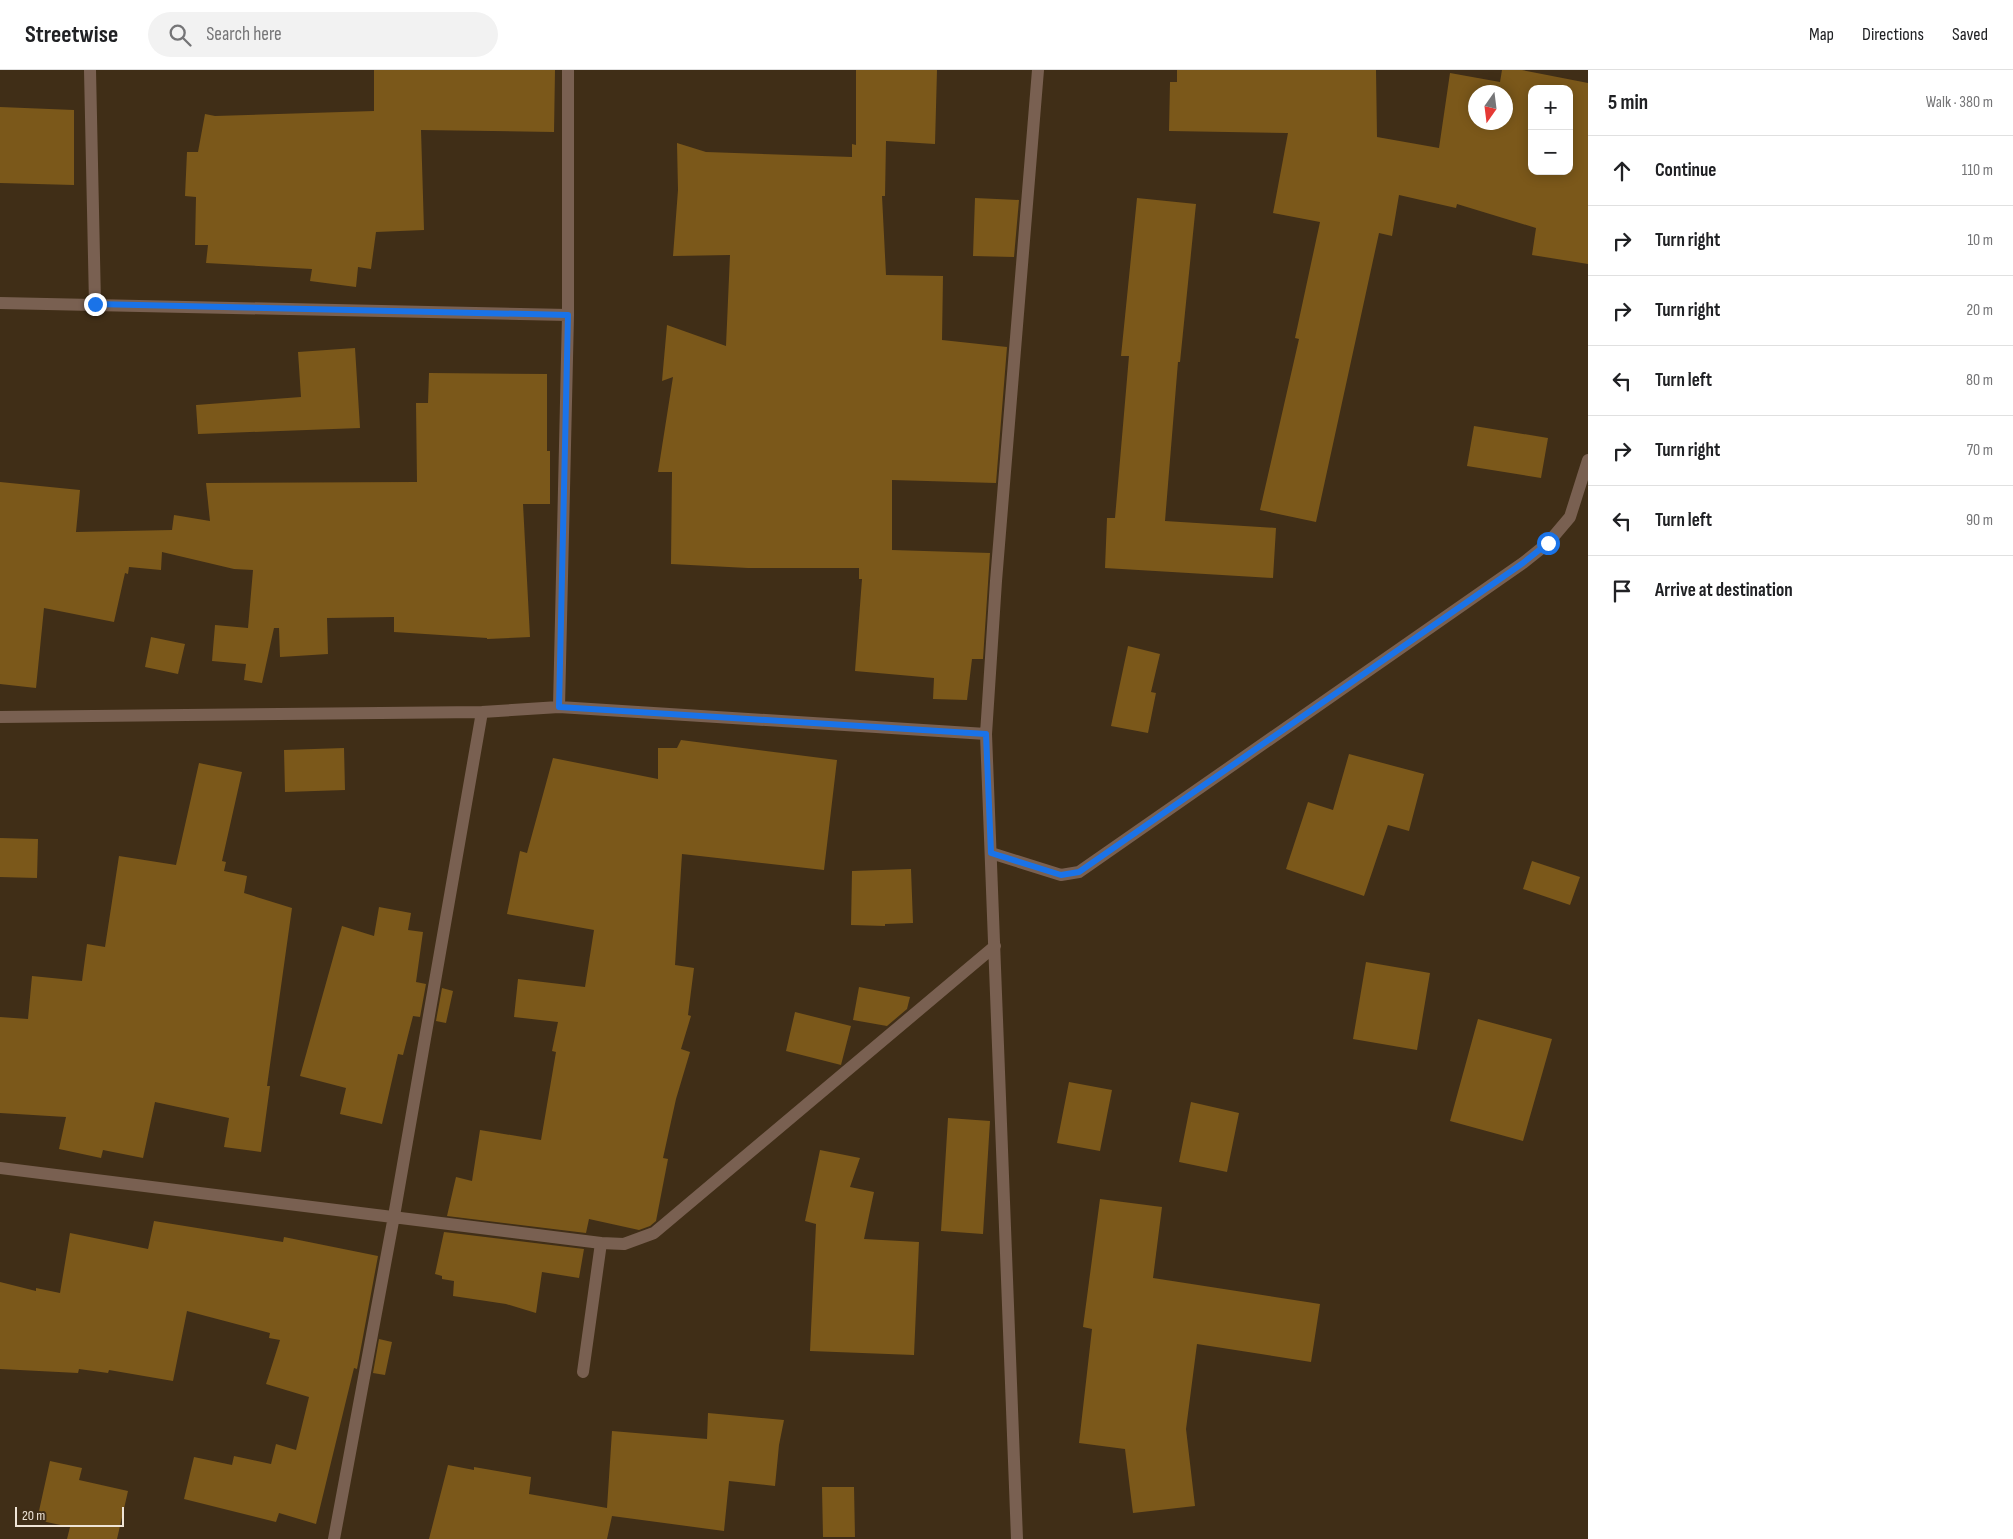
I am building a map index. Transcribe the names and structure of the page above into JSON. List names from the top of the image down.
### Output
{
  "scale_bar": "20 m",
  "north": "bottom",
  "page": {
    "header": "Streetwise",
    "search": "Search here",
    "nav": ["Map", "Directions", "Saved"],
    "heading": ["5 min", "Walk · 380 m"],
    "map_buttons": ["+", "−"],
    "list": [
      ["Continue", "110 m"],
      ["Turn right", "10 m"],
      ["Turn right", "20 m"],
      ["Turn left", "80 m"],
      ["Turn right", "70 m"],
      ["Turn left", "90 m"],
      "Arrive at destination"
    ],
    "scale": "20 m"
  }
}
